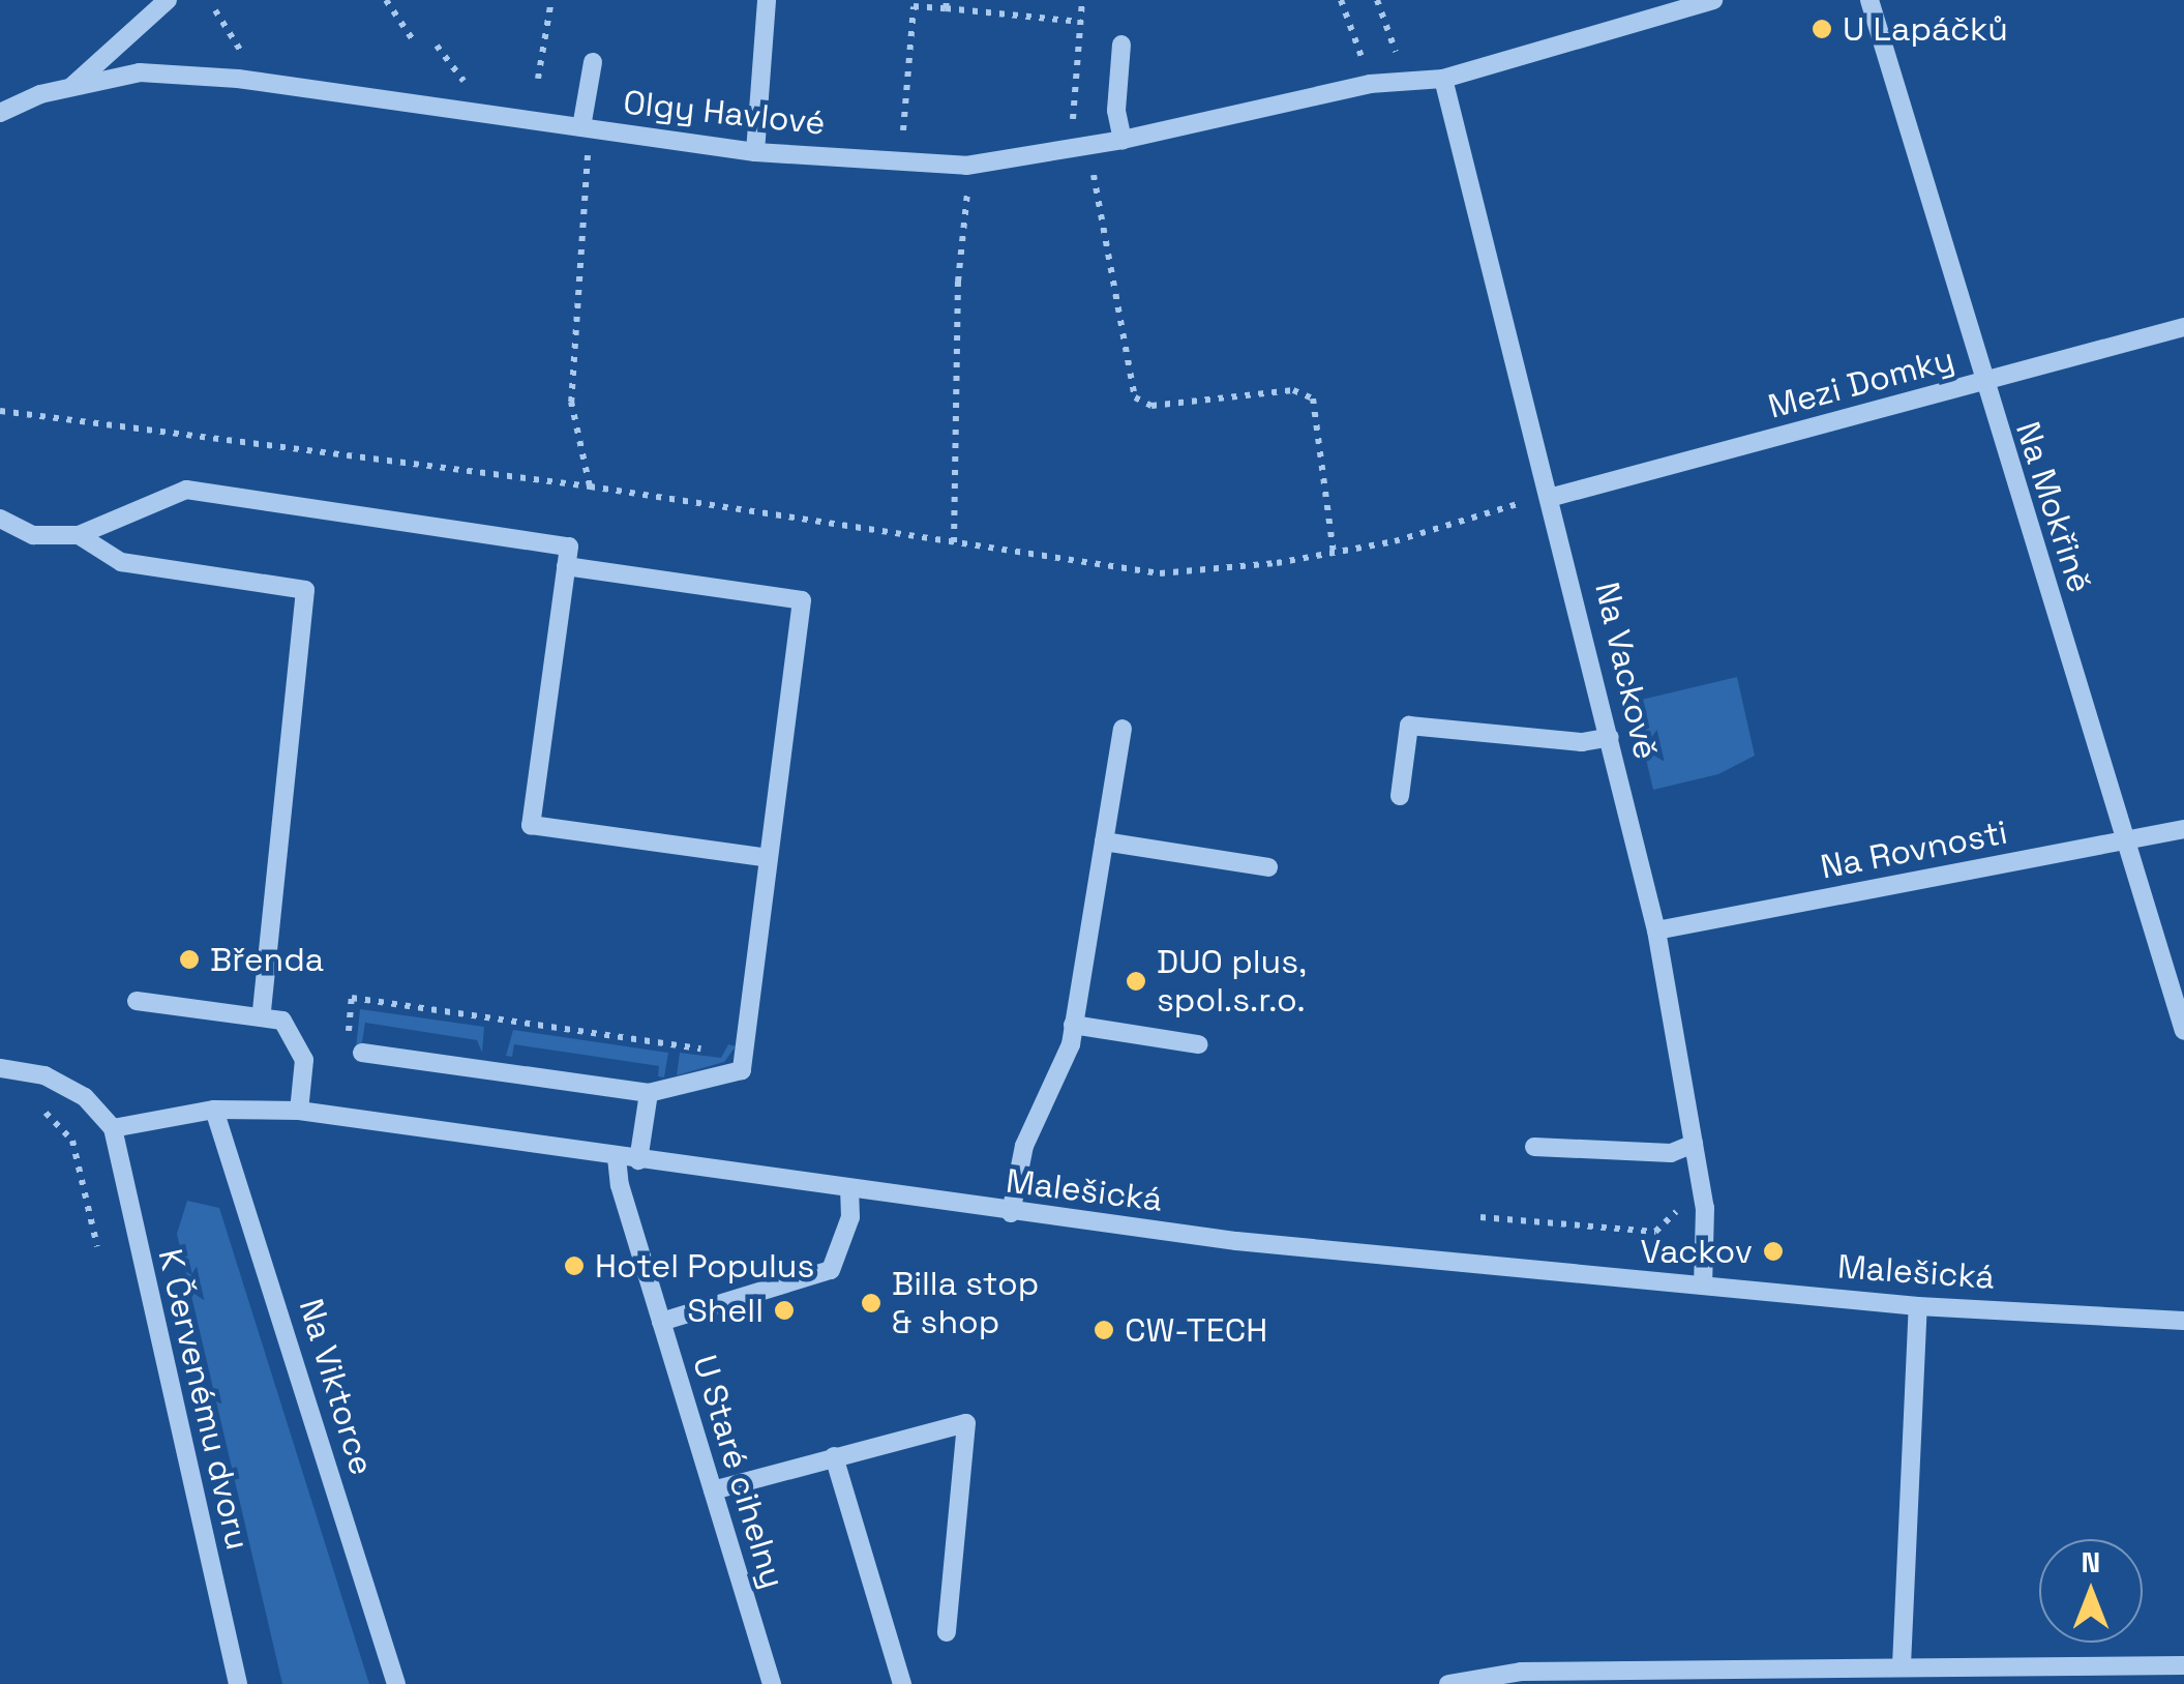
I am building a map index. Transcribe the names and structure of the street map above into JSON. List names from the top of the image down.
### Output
{
  "streets": {
    "street": [
      "Olgy Havlové",
      "Mezi Domky",
      "Na Mokřině",
      "Na Vackově",
      "Na Rovnosti",
      "Malešická",
      "Na Viktorce",
      "K Červenému dvoru",
      "U Staré cihelny"
    ]
  },
  "crossings": [
    ["Olgy Havlové", "Na Vackově"],
    ["Mezi Domky", "Na Mokřině"],
    ["Mezi Domky", "Na Vackově"],
    ["Na Mokřině", "Na Rovnosti"],
    ["Na Vackově", "Na Rovnosti"],
    ["Na Vackově", "Malešická"],
    ["Malešická", "Na Viktorce"],
    ["Malešická", "K Červenému dvoru"],
    ["Malešická", "U Staré cihelny"]
  ],
  "places": [
    "U Lapáčků",
    "Břenda",
    "DUO plus, spol.s.r.o.",
    "Vackov",
    "Hotel Populus",
    "Billa stop & shop",
    "Shell",
    "CW-TECH"
  ],
  "north": "top"
}
